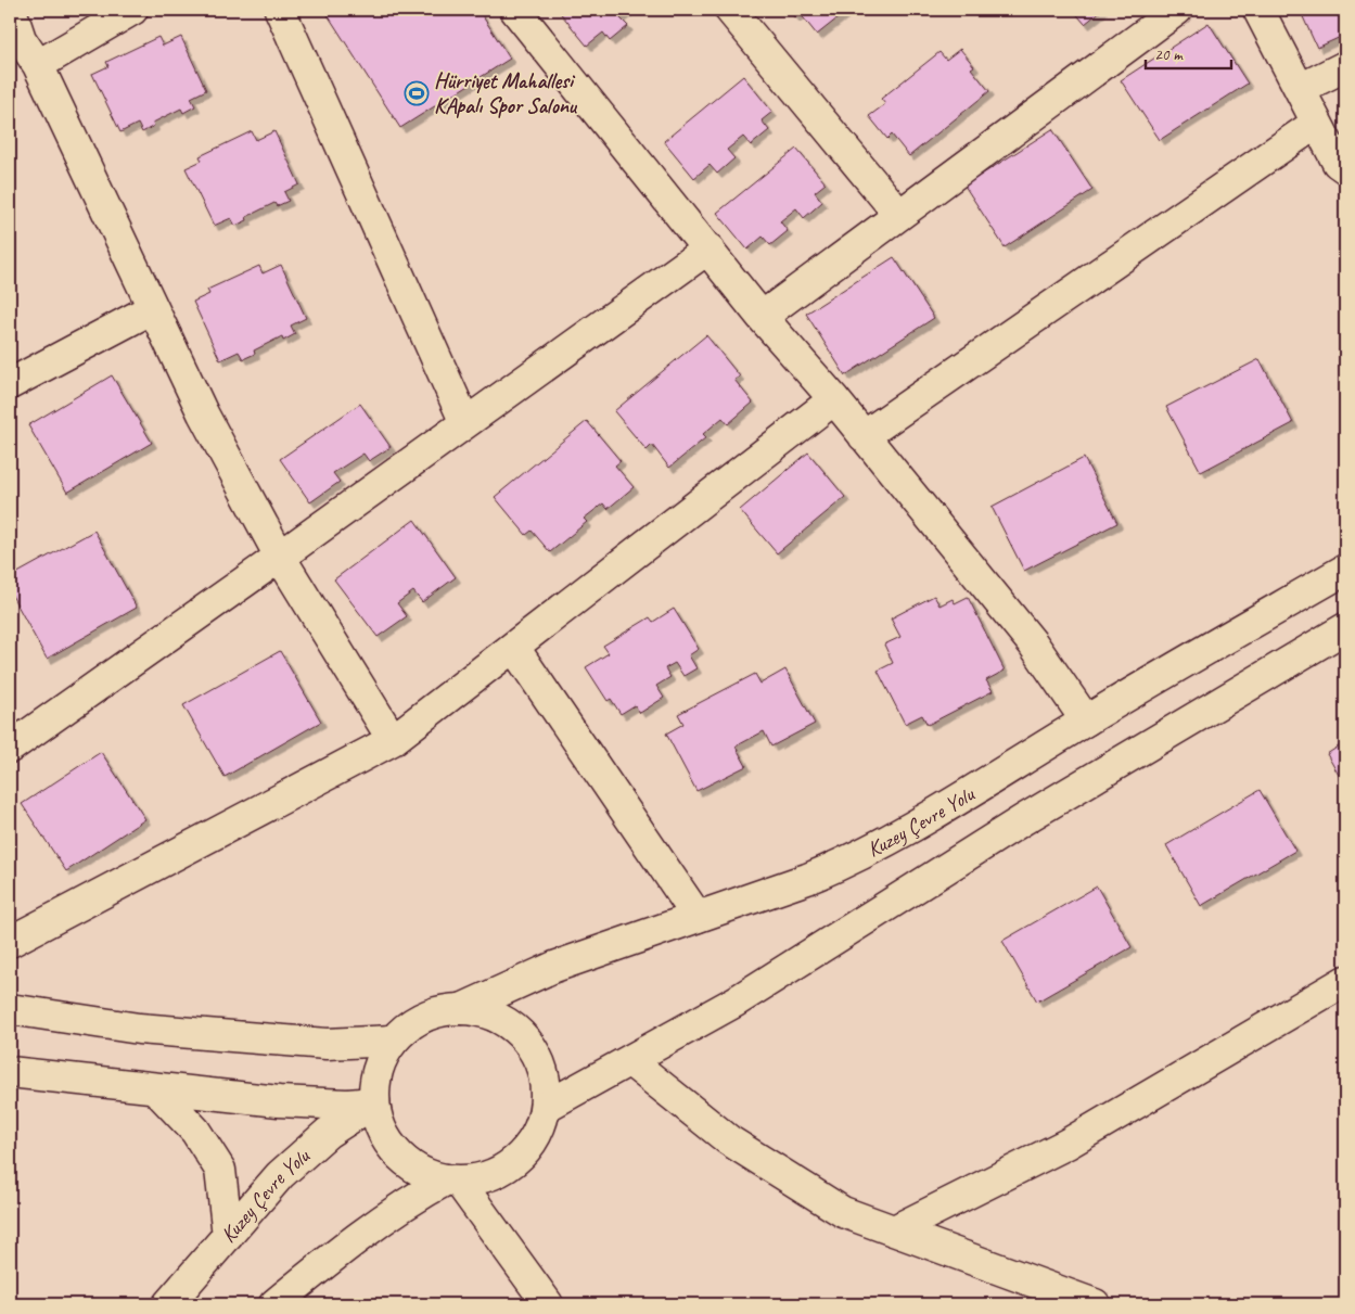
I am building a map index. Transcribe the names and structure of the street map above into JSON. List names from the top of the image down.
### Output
{
  "streets": {
    "street": ["Kuzey Çevre Yolu"]
  },
  "places": {
    "sports": ["Hürriyet Mahallesi KApalı Spor Salonu"]
  },
  "scale_bar": "20 m"
}
